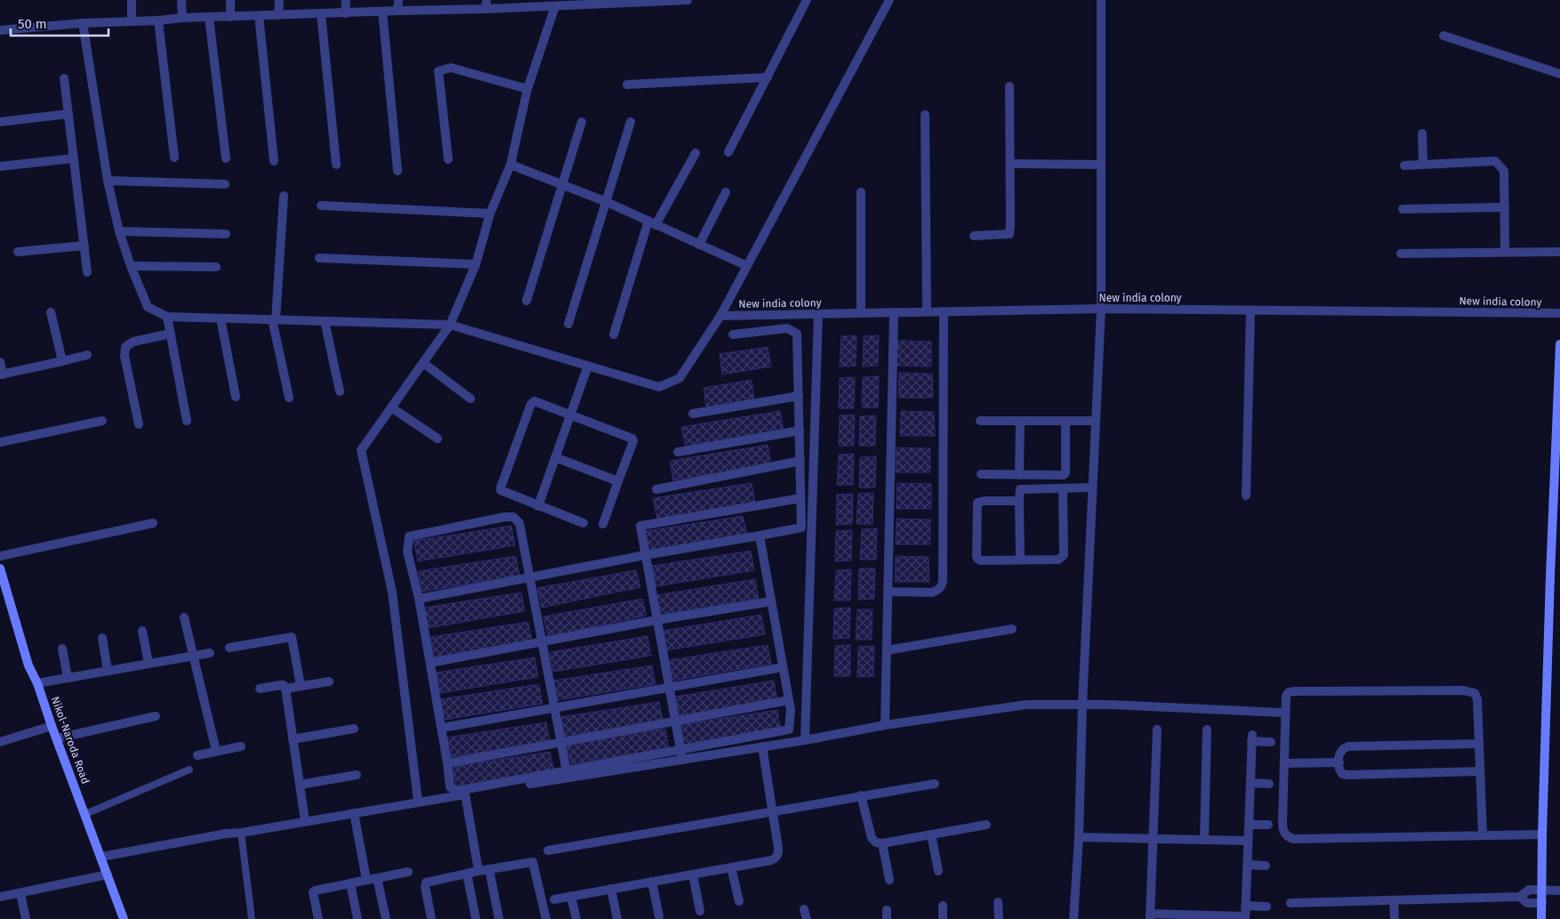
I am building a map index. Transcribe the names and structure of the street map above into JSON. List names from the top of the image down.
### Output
{
  "streets": {
    "street": ["New india colony", "Nikol-Naroda Road"]
  },
  "scale_bar": "50 m"
}
